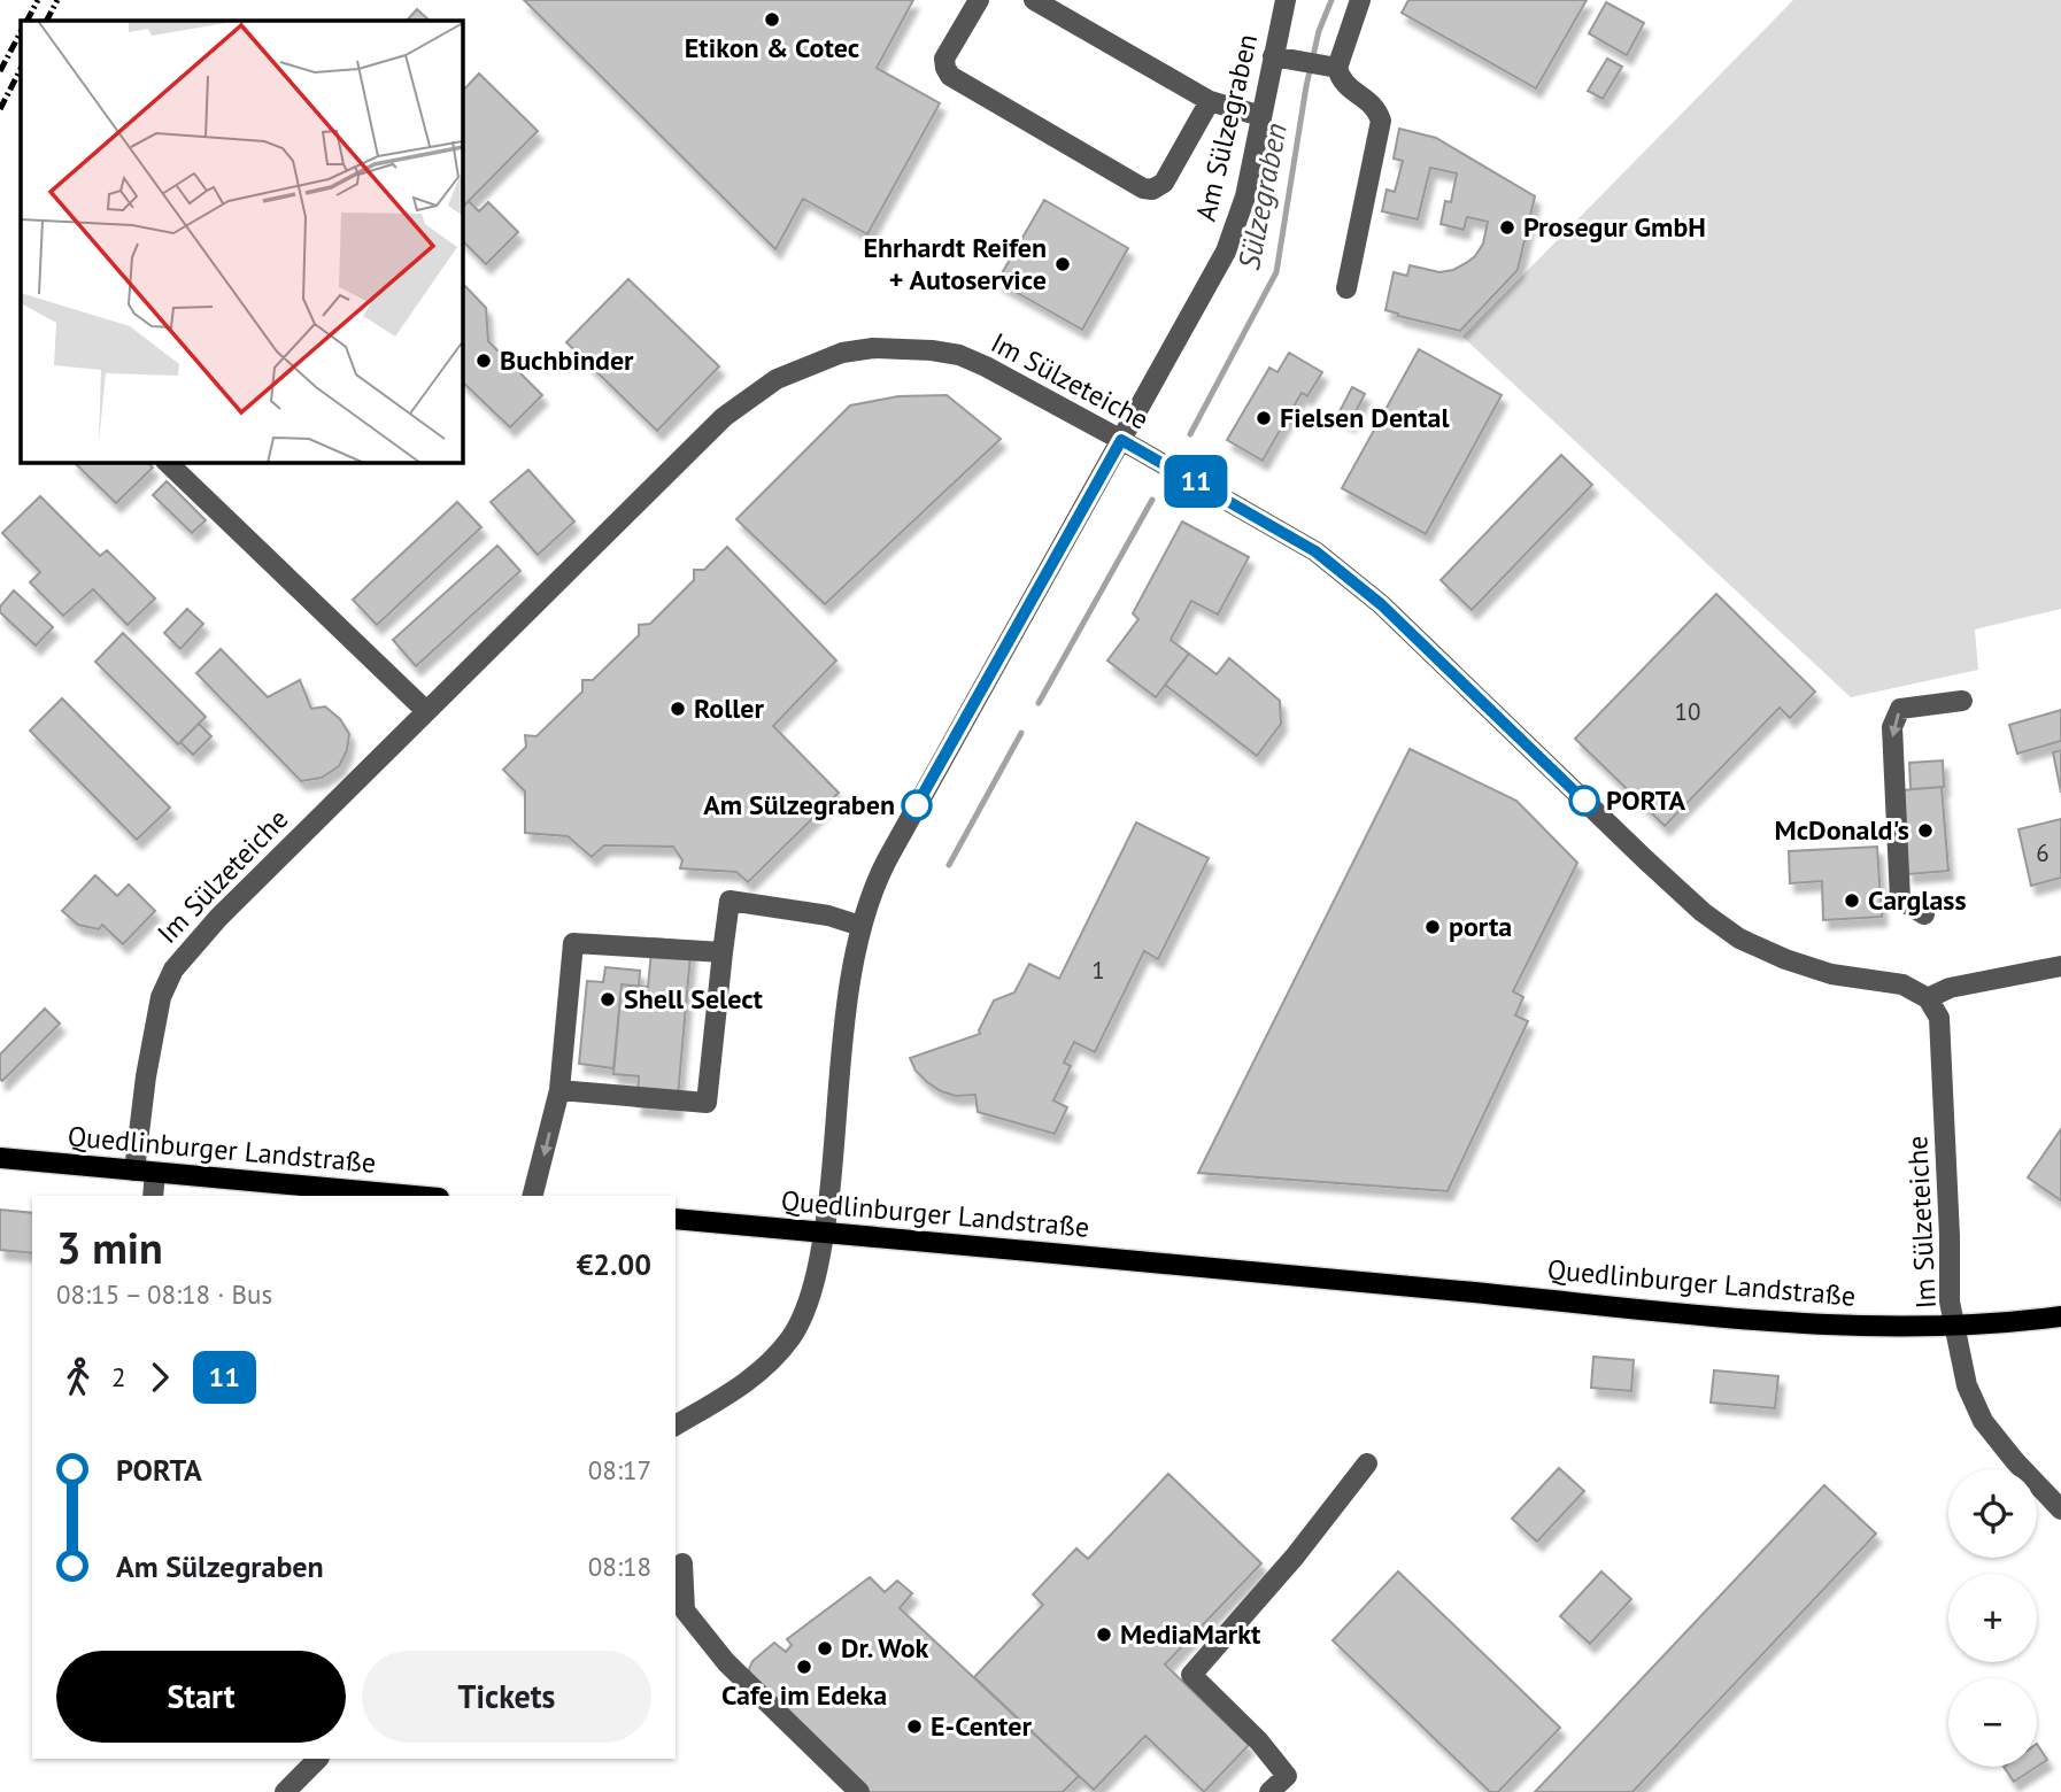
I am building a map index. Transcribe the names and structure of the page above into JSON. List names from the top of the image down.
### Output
{
  "streets": {
    "main road": ["Quedlinburger Landstraße"],
    "street": ["Am Sülzegraben", "Im Sülzeteiche"]
  },
  "crossings": [
    ["Am Sülzegraben", "Im Sülzeteiche"],
    ["Am Sülzegraben", "Quedlinburger Landstraße"],
    ["Im Sülzeteiche", "Quedlinburger Landstraße"]
  ],
  "water": ["Sülzegraben"],
  "places": [
    "Etikon & Cotec",
    "Prosegur GmbH",
    "Ehrhardt Reifen + Autoservice",
    "Buchbinder",
    "Fielsen Dental",
    "Roller",
    "PORTA",
    "Am Sülzegraben",
    "McDonald's",
    "Carglass",
    "porta",
    "Shell Select",
    "MediaMarkt",
    "Dr. Wok",
    "Cafe im Edeka",
    "E-Center"
  ],
  "lines": ["bus line 11"],
  "house_numbers": ["10", "6", "1"],
  "page": {
    "on_map": "11",
    "heading": ["3 min", "08:15 – 08:18 · Bus", "€2.00"],
    "legs": ["2", "11"],
    "list": [
      {
        "name": "PORTA",
        "value": "08:17"
      },
      {
        "name": "Am Sülzegraben",
        "value": "08:18"
      }
    ],
    "map_buttons": ["+", "−"],
    "buttons": ["Start", "Tickets"]
  }
}
